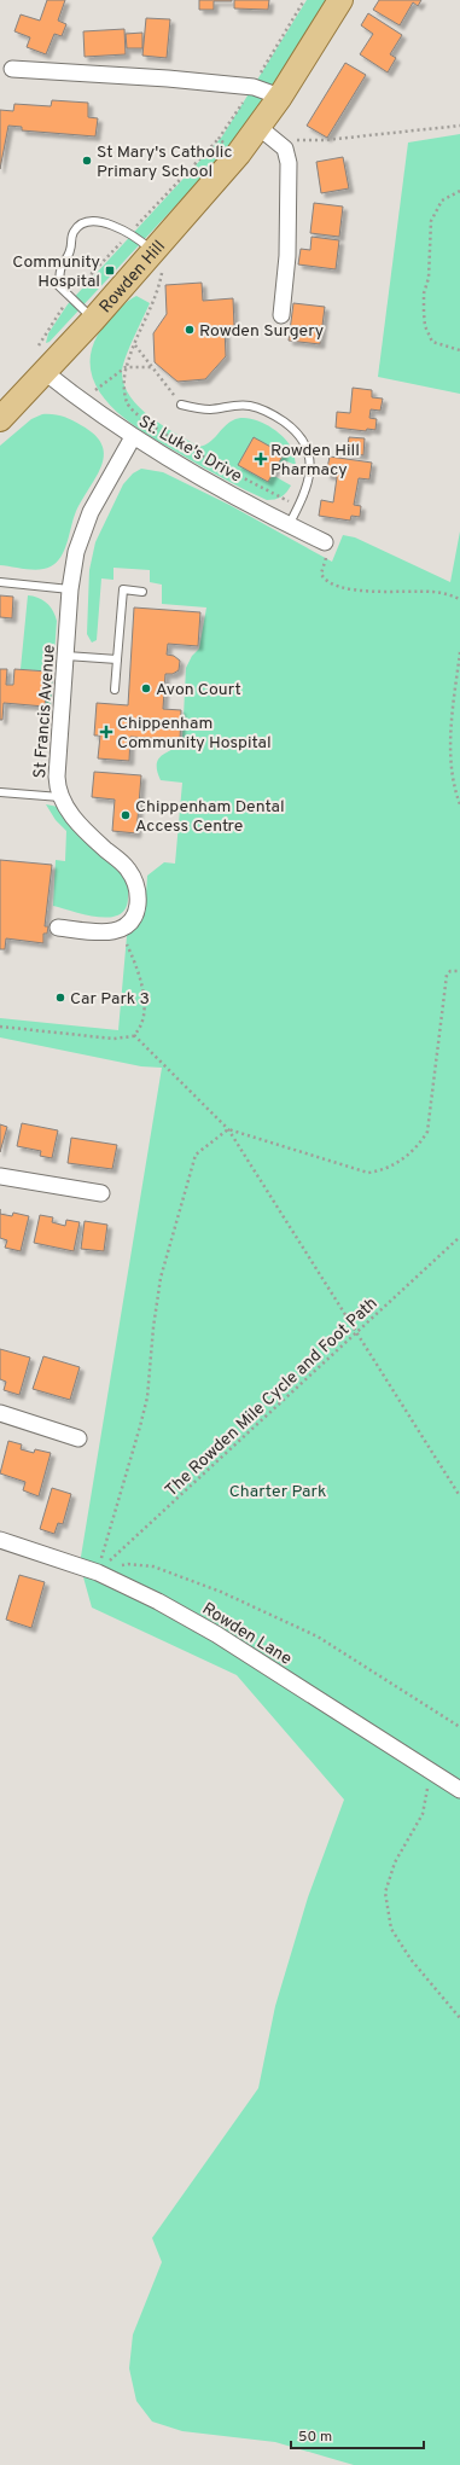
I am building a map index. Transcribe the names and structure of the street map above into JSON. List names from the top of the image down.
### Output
{
  "streets": {
    "main road": ["Rowden Hill"],
    "street": ["St. Luke's Drive", "St Francis Avenue", "Rowden Lane"],
    "path": ["The Rowden Mile Cycle and Foot Path"]
  },
  "crossings": [
    ["Rowden Hill", "St. Luke's Drive"],
    ["St. Luke's Drive", "St Francis Avenue"],
    ["The Rowden Mile Cycle and Foot Path", "Rowden Lane"]
  ],
  "parks": ["Charter Park"],
  "places": {
    "other": [
      "St Mary's Catholic Primary School",
      "Rowden Surgery",
      "Avon Court",
      "Chippenham Dental Access Centre",
      "Car Park 3"
    ],
    "transit": ["Community Hospital"],
    "health": ["Rowden Hill Pharmacy", "Chippenham Community Hospital"]
  },
  "scale_bar": "50 m"
}
